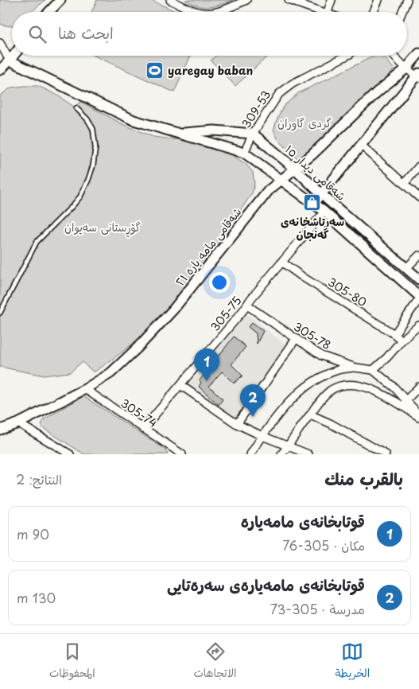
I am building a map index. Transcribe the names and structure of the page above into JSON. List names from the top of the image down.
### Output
{
  "streets": {
    "street": [
      "309-53",
      "شەقامی دیدار ١٥",
      "شەقامی مامە یارە ٢١",
      "305-80",
      "305-75",
      "305-78",
      "305-74"
    ]
  },
  "crossings": [
    ["309-53", "شەقامی دیدار ١٥"],
    ["شەقامی دیدار ١٥", "شەقامی مامە یارە ٢١"],
    ["شەقامی دیدار ١٥", "305-75"],
    ["شەقامی مامە یارە ٢١", "305-74"],
    ["305-80", "305-75"],
    ["305-75", "305-78"],
    ["305-75", "305-74"]
  ],
  "parks": ["گردی گاوران", "گۆڕستانی سەیوان"],
  "places": {
    "sports": ["yaregay baban"],
    "shop": ["سەرتاشخانەی گەنجان"]
  },
  "page": {
    "search": "ابحث هنا",
    "pins": ["1", "2"],
    "heading": ["بالقرب منك", "النتائج: 2"],
    "list": [
      {
        "mark": "1",
        "name": "قوتابخانەی مامەیارە",
        "note": "مكان · 305-76",
        "value": "90 m"
      },
      {
        "mark": "2",
        "name": "قوتابخانەی مامەیارەی سەرەتایی",
        "note": "مدرسة · 305-73",
        "value": "130 m"
      }
    ],
    "nav": ["الخريطة", "الاتجاهات", "المحفوظات"]
  }
}
